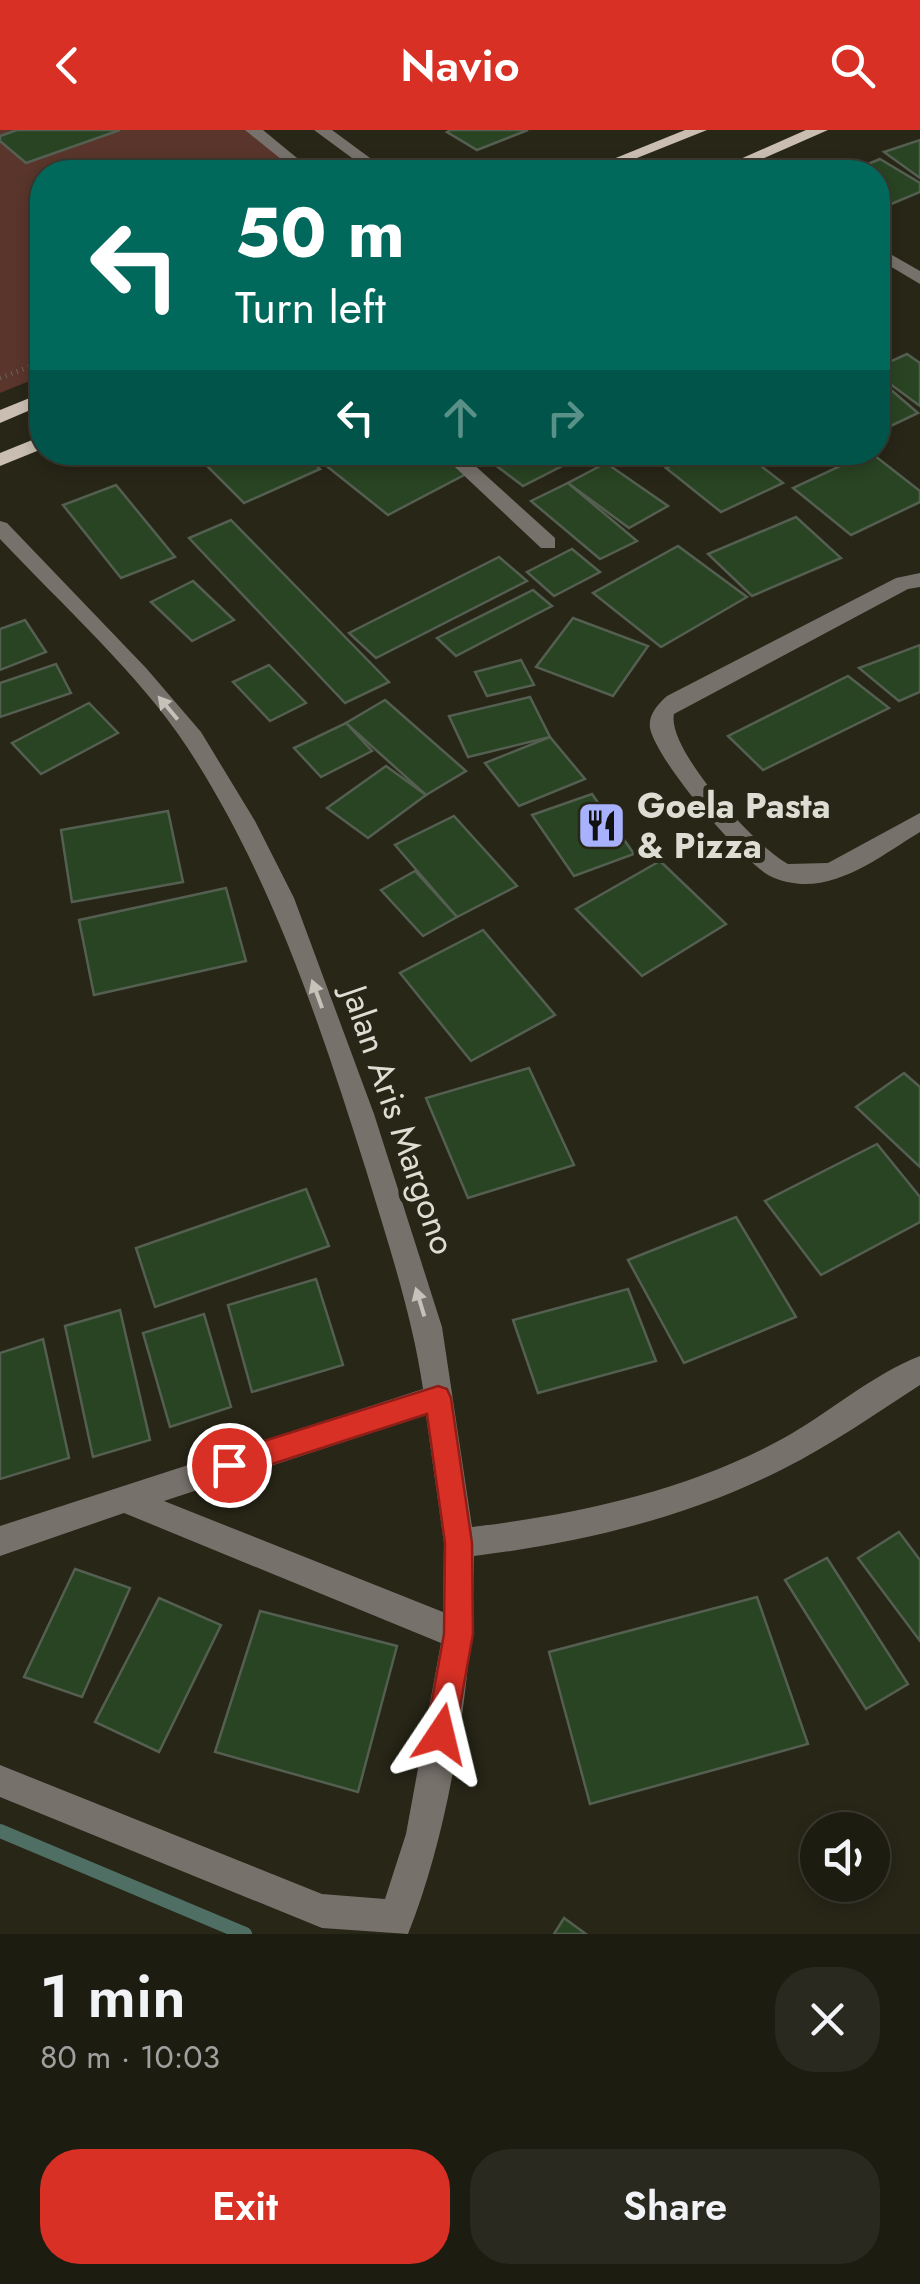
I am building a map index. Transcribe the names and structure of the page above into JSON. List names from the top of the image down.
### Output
{
  "streets": {
    "street": ["Jalan Aris Margono"]
  },
  "one_way": ["Jalan Aris Margono"],
  "places": {
    "restaurant": ["Goela Pasta & Pizza"]
  },
  "page": {
    "header": "Navio",
    "turn": ["50 m", "Turn left"],
    "heading": ["1 min", "80 m · 10:03"],
    "buttons": ["Exit", "Share"]
  }
}
